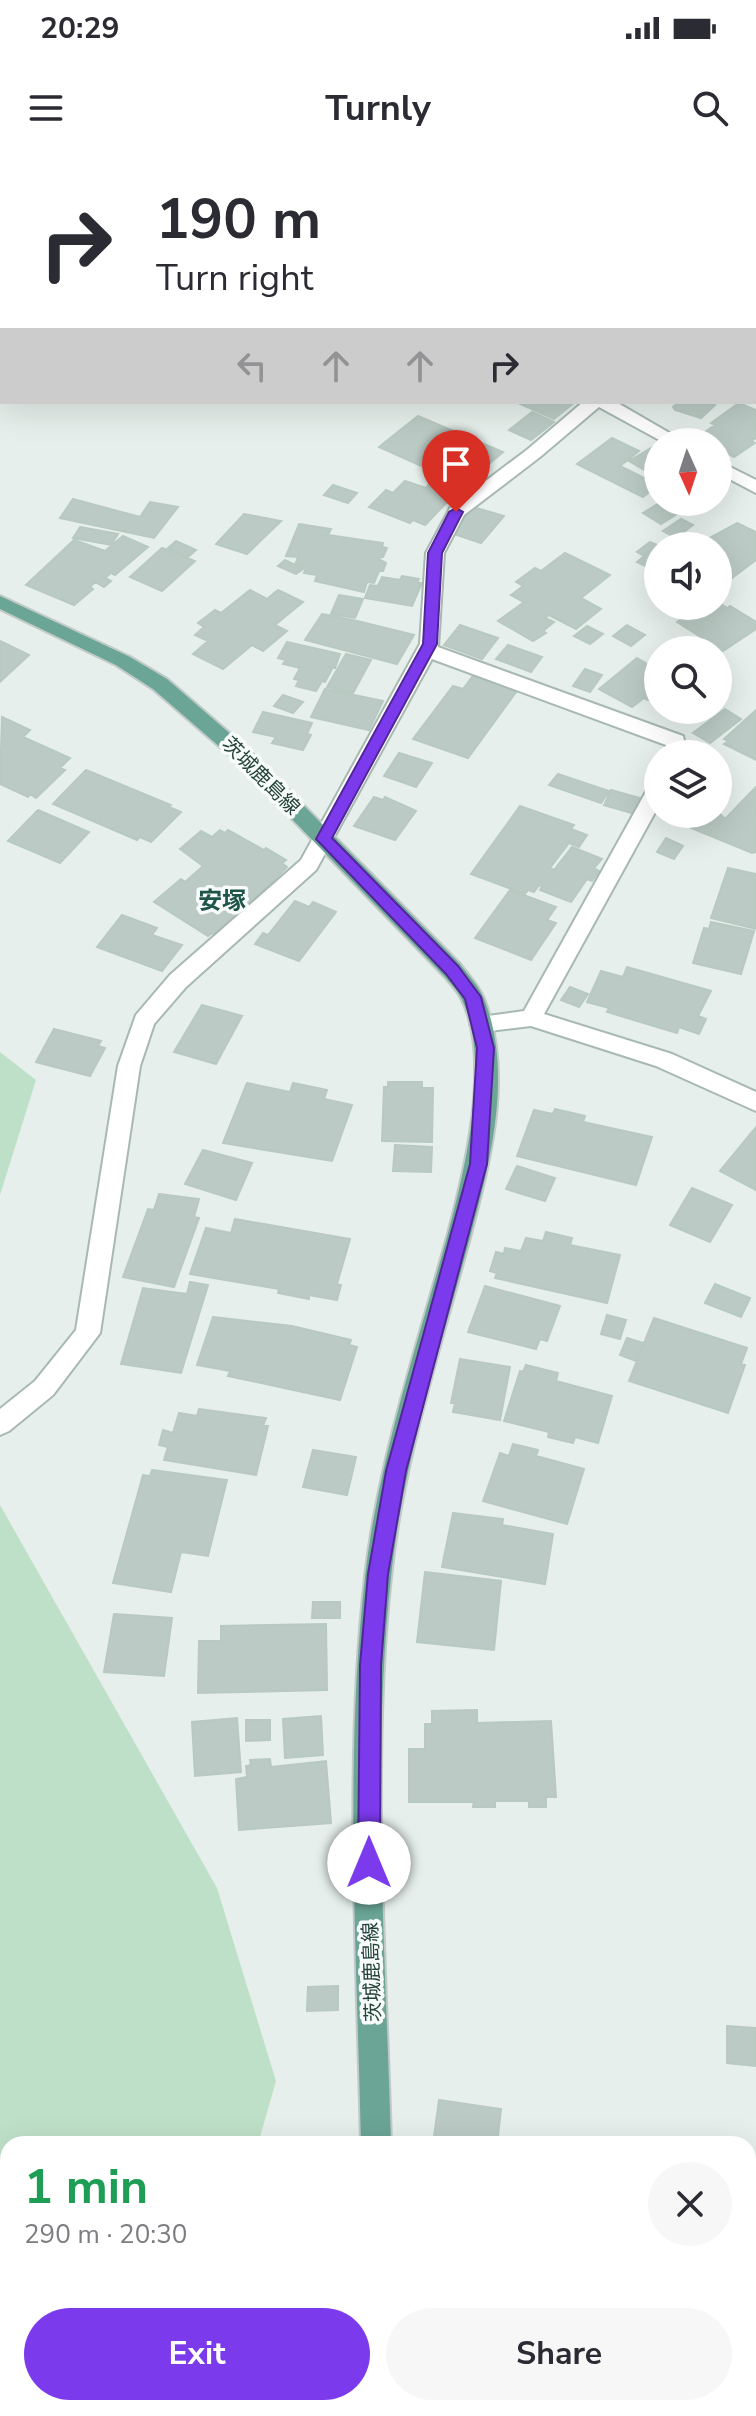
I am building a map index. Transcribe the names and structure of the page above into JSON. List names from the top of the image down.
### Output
{
  "streets": {
    "main road": ["茨城鹿島線"]
  },
  "districts": ["安塚"],
  "north": "bottom",
  "page": {
    "status": "20:29",
    "header": "Turnly",
    "turn": ["190 m", "Turn right"],
    "heading": ["1 min", "290 m · 20:30"],
    "buttons": ["Exit", "Share"]
  }
}
